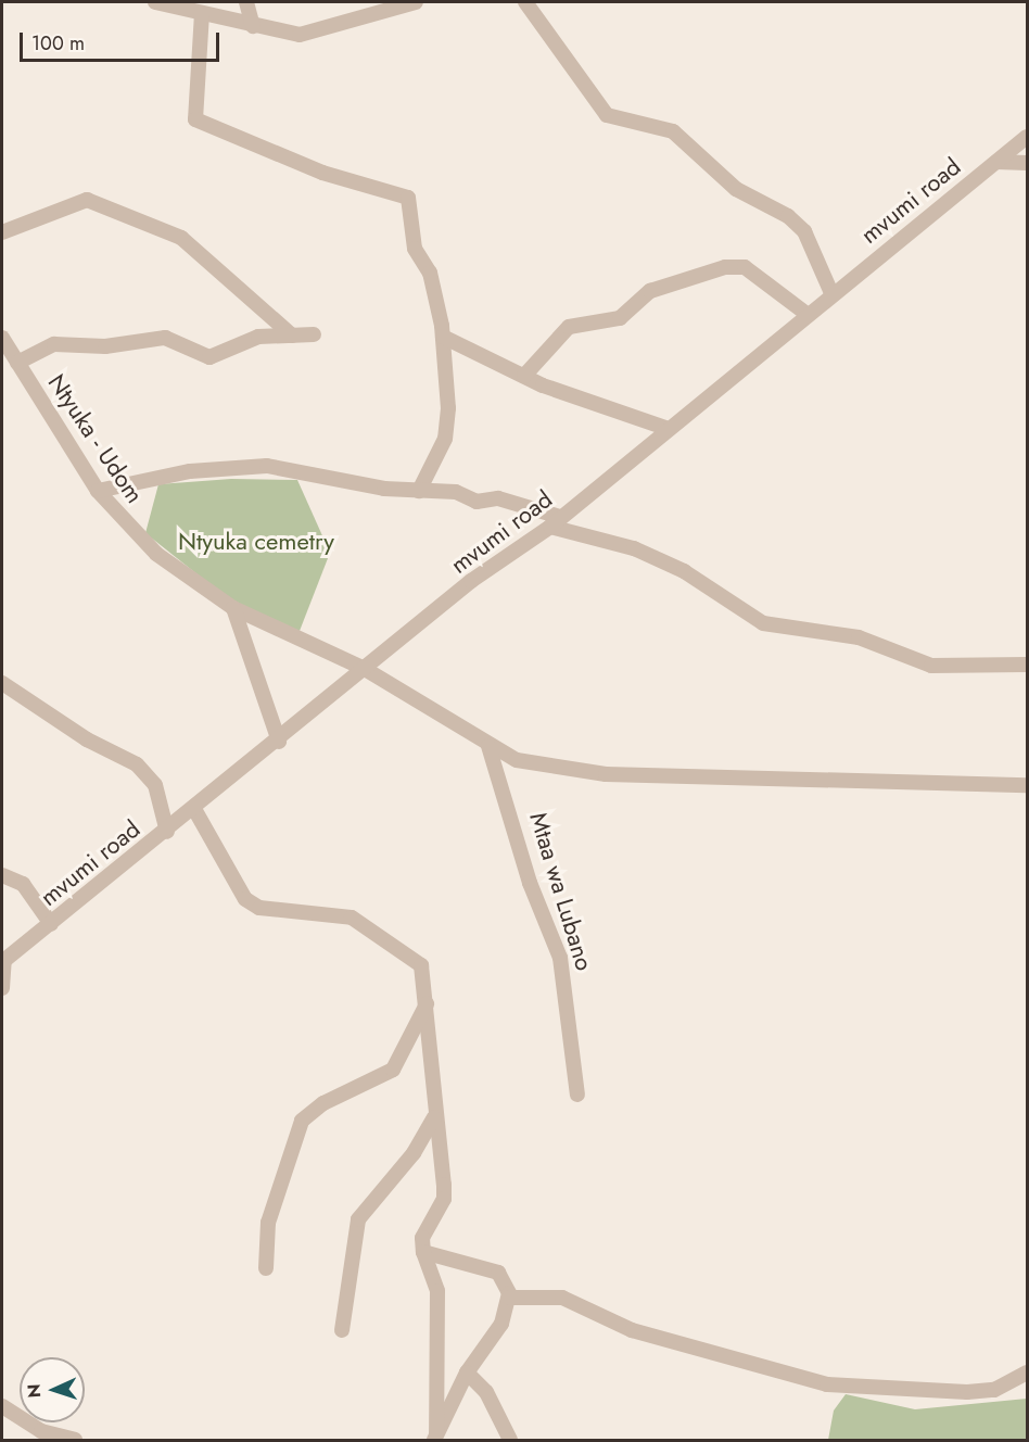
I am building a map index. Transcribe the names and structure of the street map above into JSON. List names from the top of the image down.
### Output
{
  "streets": {
    "street": ["mvumi road", "Ntyuka - Udom", "Mtaa wa Lubano"]
  },
  "crossings": [
    ["mvumi road", "Ntyuka - Udom"],
    ["Ntyuka - Udom", "Mtaa wa Lubano"]
  ],
  "parks": ["Ntyuka cemetry"],
  "scale_bar": "100 m",
  "north": "left"
}
